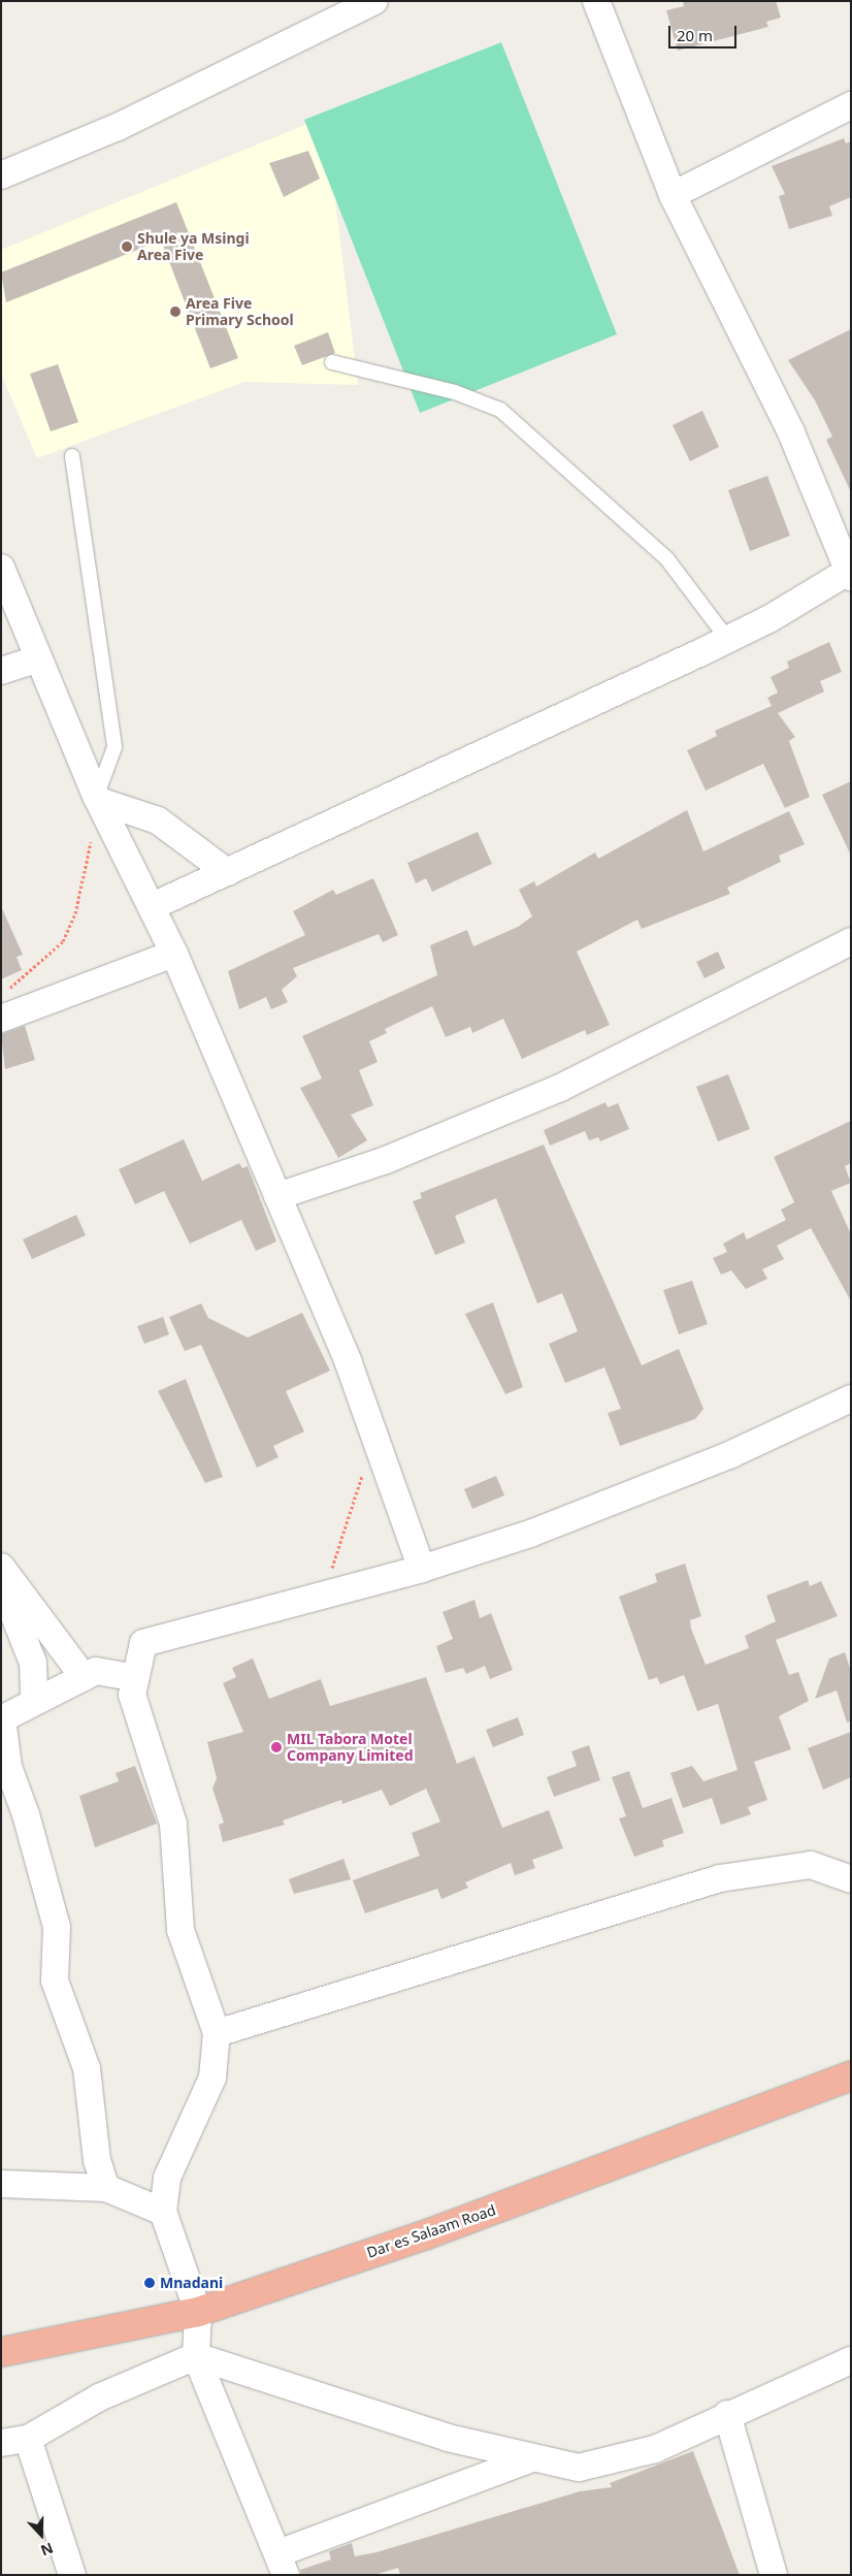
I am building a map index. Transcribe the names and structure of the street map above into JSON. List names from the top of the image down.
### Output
{
  "streets": {
    "highway": ["Dar es Salaam Road"]
  },
  "places": [
    "Shule ya Msingi Area Five",
    "Area Five Primary School",
    "MIL Tabora Motel Company Limited",
    "Mnadani"
  ],
  "scale_bar": "20 m",
  "north": "bottom"
}
